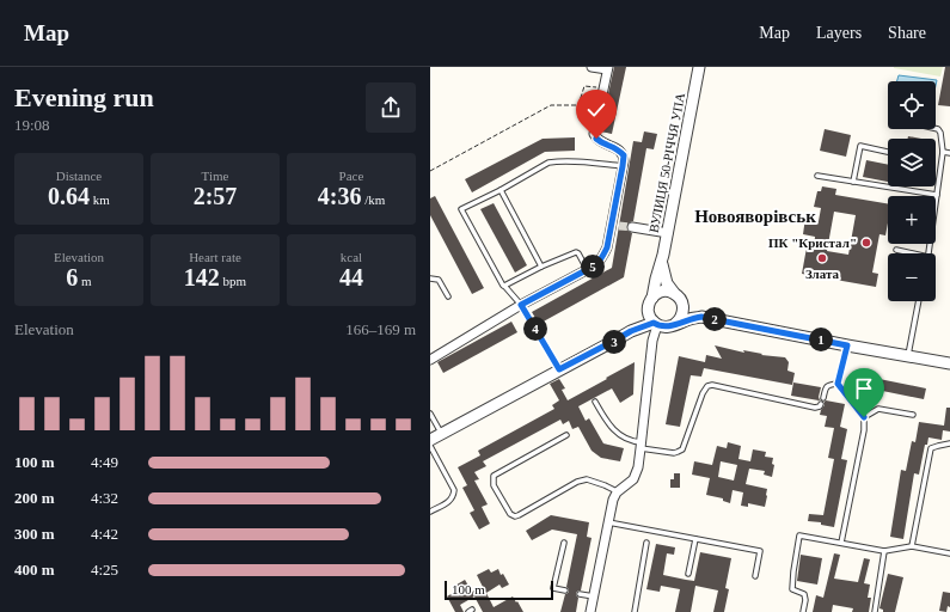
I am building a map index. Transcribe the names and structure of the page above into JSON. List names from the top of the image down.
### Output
{
  "streets": {
    "street": ["ВУЛИЦЯ 50-РІЧЧЯ УПА"]
  },
  "districts": ["Новояворівськ"],
  "places": ["ПК \"Кристал\"", "Злата"],
  "scale_bar": "100 m",
  "page": {
    "header": "Map",
    "nav": ["Map", "Layers", "Share"],
    "heading": ["Evening run", "19:08"],
    "map_buttons": ["+", "−"],
    "stats": [
      ["Distance", "0.64 km"],
      ["Time", "2:57"],
      ["Pace", "4:36 /km"],
      ["Elevation", "6 m"],
      ["Heart rate", "142 bpm"],
      ["kcal", "44"]
    ],
    "pins": [
      "5",
      "2",
      "4",
      "1",
      "3"
    ],
    "chart": ["Elevation", "166–169 m"],
    "list": [
      {
        "name": "100 m",
        "note": "4:49"
      },
      {
        "name": "200 m",
        "note": "4:32"
      },
      {
        "name": "300 m",
        "note": "4:42"
      },
      {
        "name": "400 m",
        "note": "4:25"
      }
    ],
    "scale": "100 m"
  }
}
